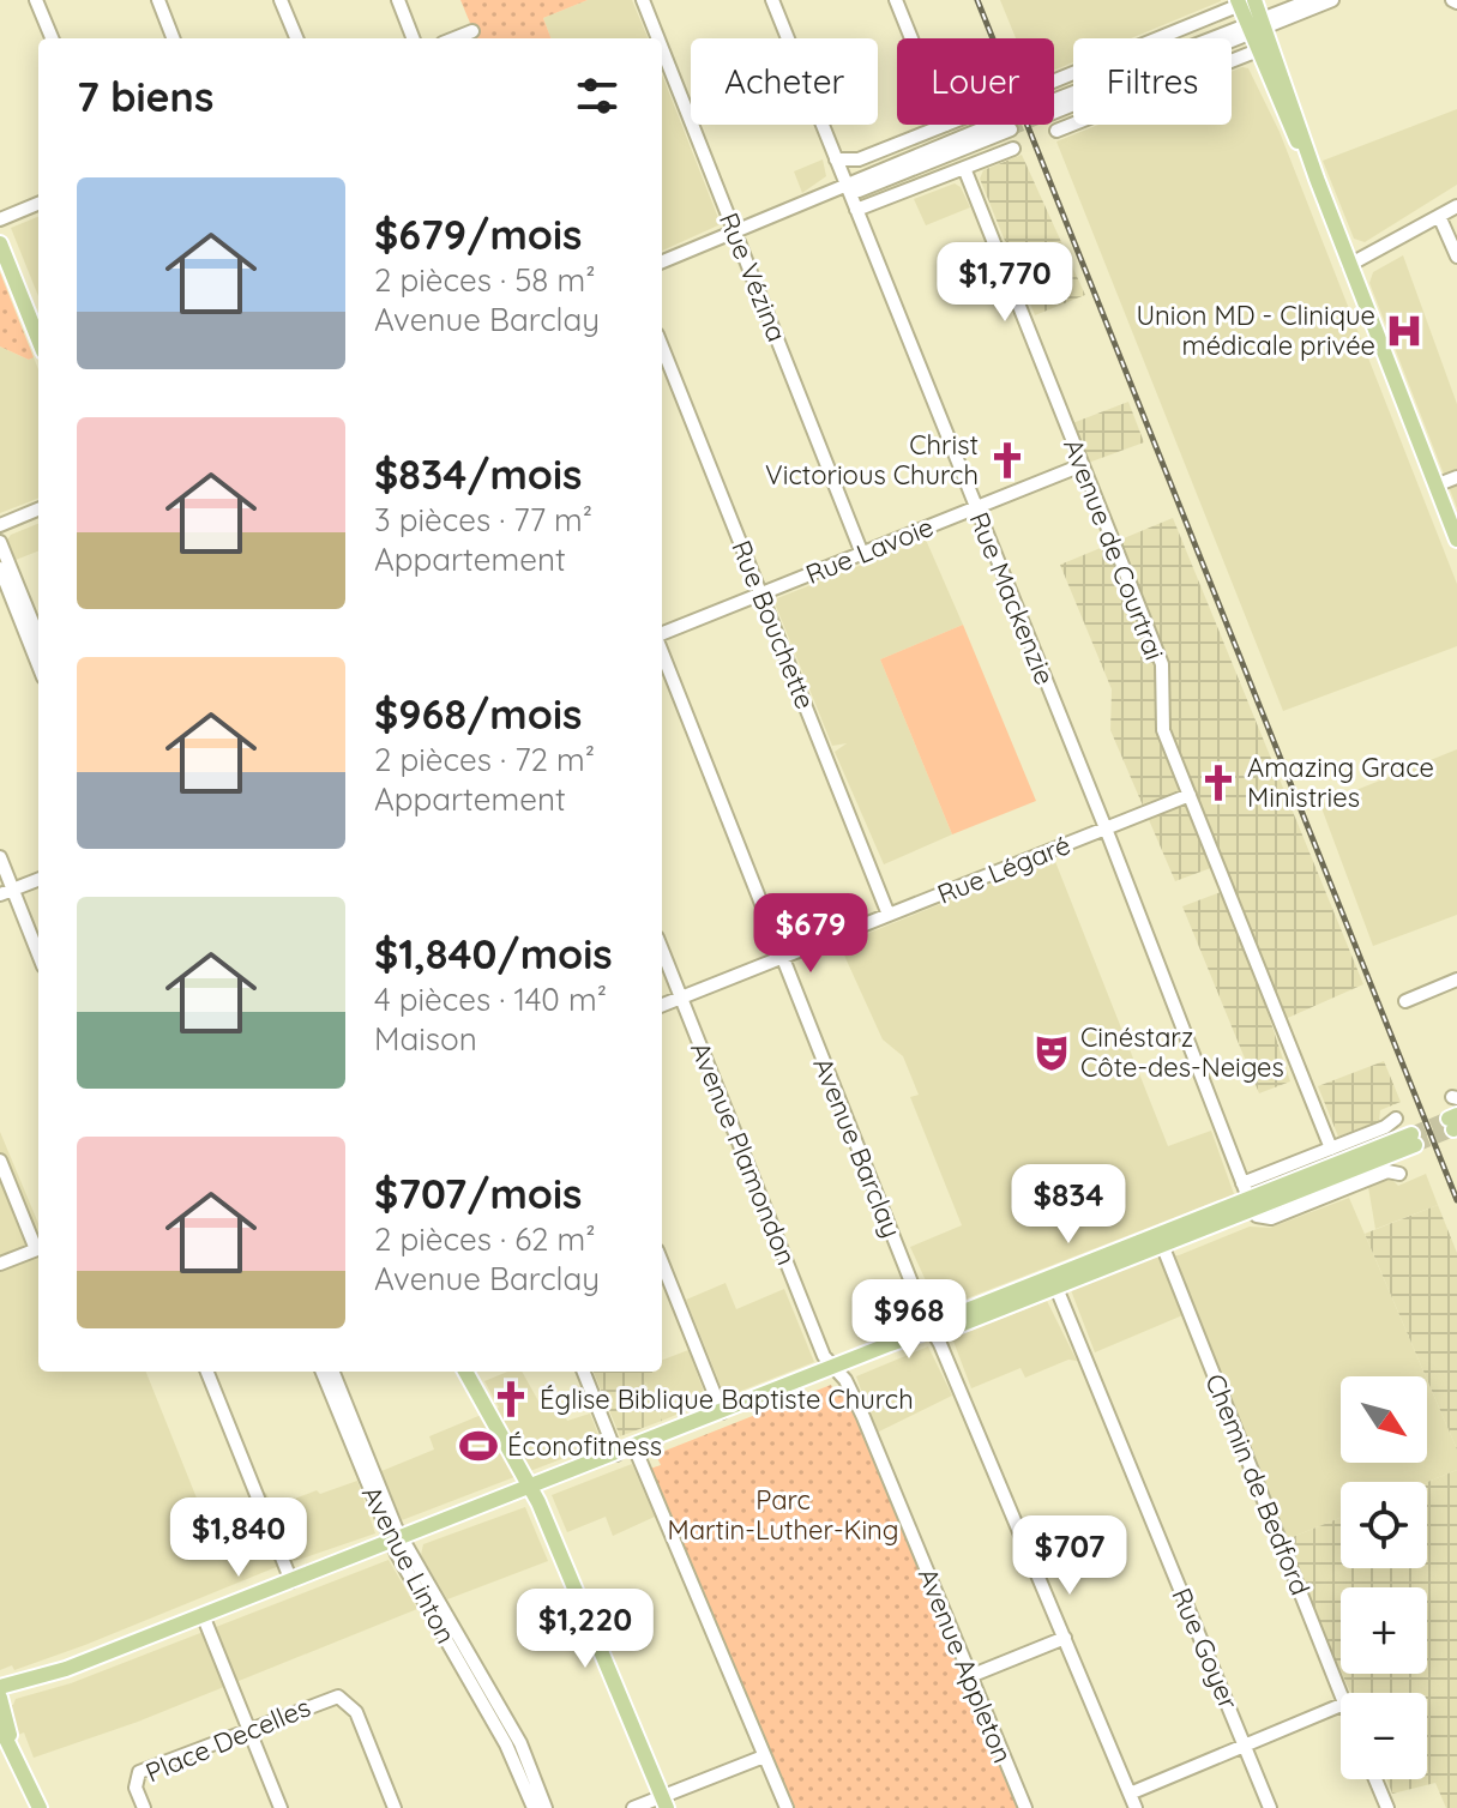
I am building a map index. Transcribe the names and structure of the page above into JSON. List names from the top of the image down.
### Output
{
  "streets": {
    "street": [
      "Rue Vézina",
      "Avenue de Courtrai",
      "Rue Lavoie",
      "Rue Mackenzie",
      "Rue Bouchette",
      "Rue Légaré",
      "Avenue Barclay",
      "Avenue Plamondon",
      "Chemin de Bedford",
      "Avenue Linton",
      "Rue Goyer",
      "Avenue Appleton",
      "Place Decelles"
    ]
  },
  "crossings": [
    ["Rue Vézina", "Rue Lavoie"],
    ["Avenue de Courtrai", "Rue Lavoie"],
    ["Avenue de Courtrai", "Rue Légaré"],
    ["Rue Lavoie", "Rue Mackenzie"],
    ["Rue Lavoie", "Rue Bouchette"],
    ["Rue Mackenzie", "Rue Légaré"],
    ["Rue Bouchette", "Rue Légaré"],
    ["Rue Légaré", "Avenue Barclay"],
    ["Rue Légaré", "Avenue Plamondon"],
    ["Avenue Plamondon", "Avenue Appleton"]
  ],
  "parks": ["Parc Martin-Luther-King"],
  "places": {
    "hospital": ["Union MD - Clinique médicale privée"],
    "church": ["Christ Victorious Church", "Amazing Grace Ministries", "Église Biblique Baptiste Church"],
    "theatre": ["Cinéstarz Côte-des-Neiges"],
    "sports": ["Éconofitness"]
  },
  "north": "bottom right",
  "page": {
    "chip": ["Acheter", "Louer", "Filtres"],
    "heading": "7 biens",
    "list": [
      {
        "name": "$679/mois",
        "note": "2 pièces · 58 m² · Avenue Barclay"
      },
      {
        "name": "$834/mois",
        "note": "3 pièces · 77 m² · Appartement"
      },
      {
        "name": "$968/mois",
        "note": "2 pièces · 72 m² · Appartement"
      },
      {
        "name": "$1,840/mois",
        "note": "4 pièces · 140 m² · Maison"
      },
      {
        "name": "$707/mois",
        "note": "2 pièces · 62 m² · Avenue Barclay"
      }
    ],
    "price": [
      "$1,770",
      "$679",
      "$834",
      "$968",
      "$1,840",
      "$707",
      "$1,220"
    ],
    "map_buttons": ["+", "−"]
  }
}
